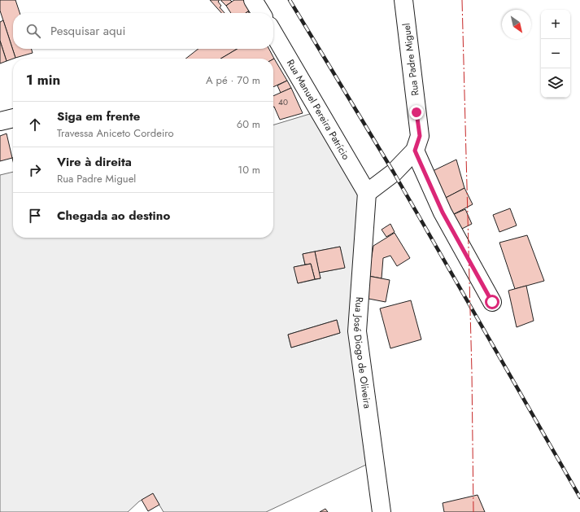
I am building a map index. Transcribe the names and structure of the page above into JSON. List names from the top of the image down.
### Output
{
  "streets": {
    "street": ["Rua Padre Miguel", "Rua Manuel Pereira Patrício", "Rua José Diogo de Oliveira"]
  },
  "crossings": [
    ["Rua Padre Miguel", "Rua Manuel Pereira Patrício"],
    ["Rua Padre Miguel", "Rua José Diogo de Oliveira"],
    ["Rua Manuel Pereira Patrício", "Rua José Diogo de Oliveira"]
  ],
  "house_numbers": ["40"],
  "north": "bottom right",
  "page": {
    "map_buttons": ["+", "−"],
    "search": "Pesquisar aqui",
    "heading": ["1 min", "A pé · 70 m"],
    "list": [
      ["Siga em frente", "Travessa Aniceto Cordeiro", "60 m"],
      ["Vire à direita", "Rua Padre Miguel", "10 m"],
      "Chegada ao destino"
    ]
  }
}
